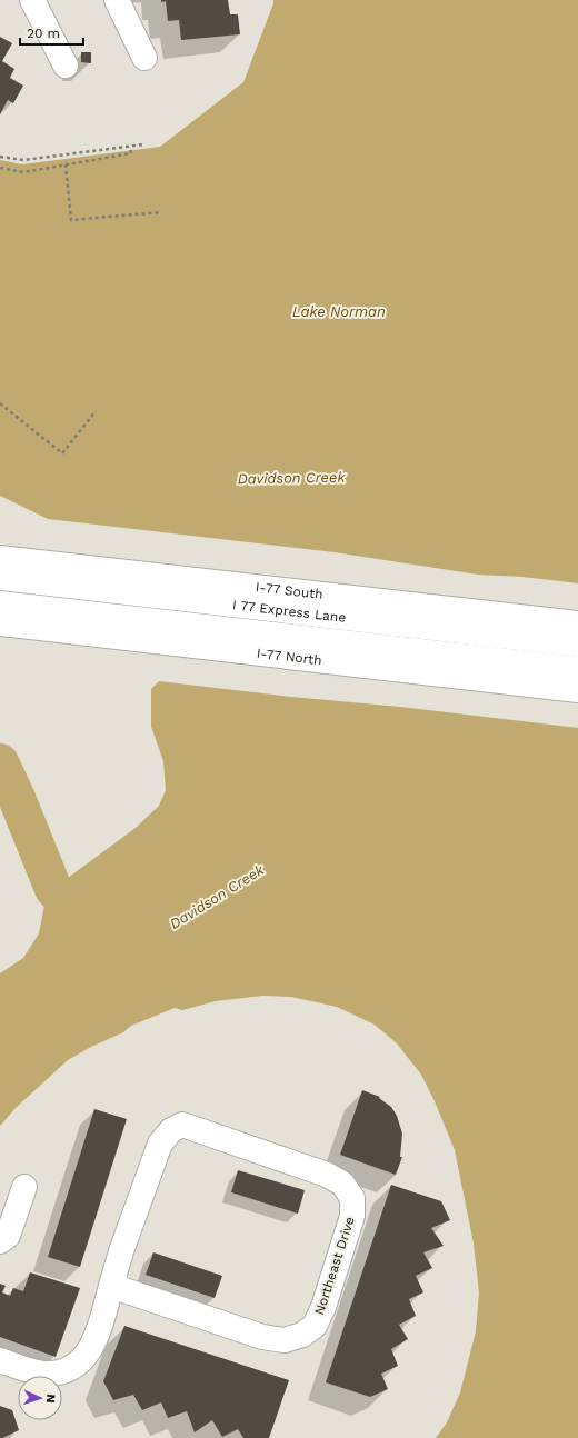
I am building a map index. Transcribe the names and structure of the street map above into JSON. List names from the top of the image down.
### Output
{
  "streets": {
    "main road": [
      "I-77 South",
      "I 77 Express Lane",
      "I-77 North",
      "Northeast Drive"
    ]
  },
  "water": ["Lake Norman", "Davidson Creek"],
  "scale_bar": "20 m",
  "north": "right"
}
